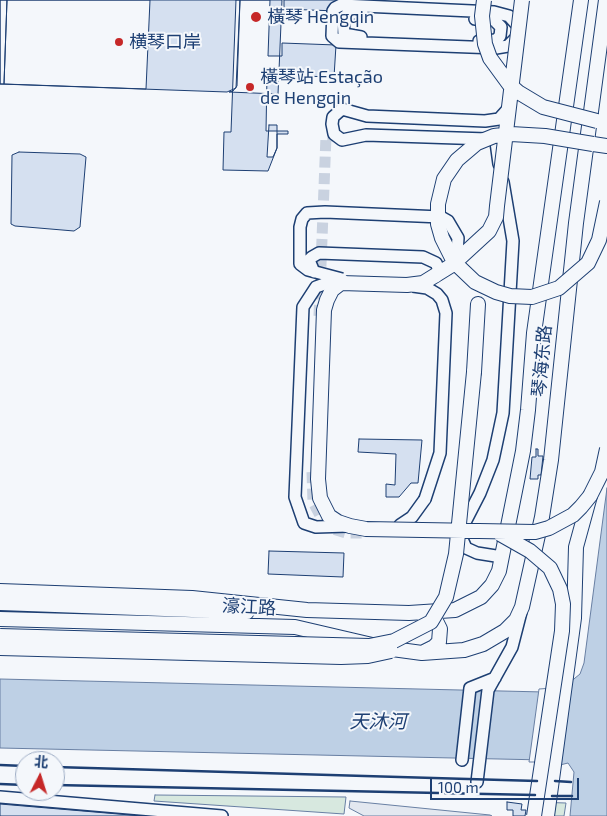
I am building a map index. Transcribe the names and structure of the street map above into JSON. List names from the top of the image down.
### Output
{
  "streets": {
    "main road": ["琴海东路", "濠江路"]
  },
  "crossings": [
    ["琴海东路", "濠江路"]
  ],
  "water": ["天沐河"],
  "places": ["橫琴 Hengqin", "横琴口岸", "橫琴站 Estação de Hengqin"],
  "scale_bar": "100 m",
  "north": "top"
}
